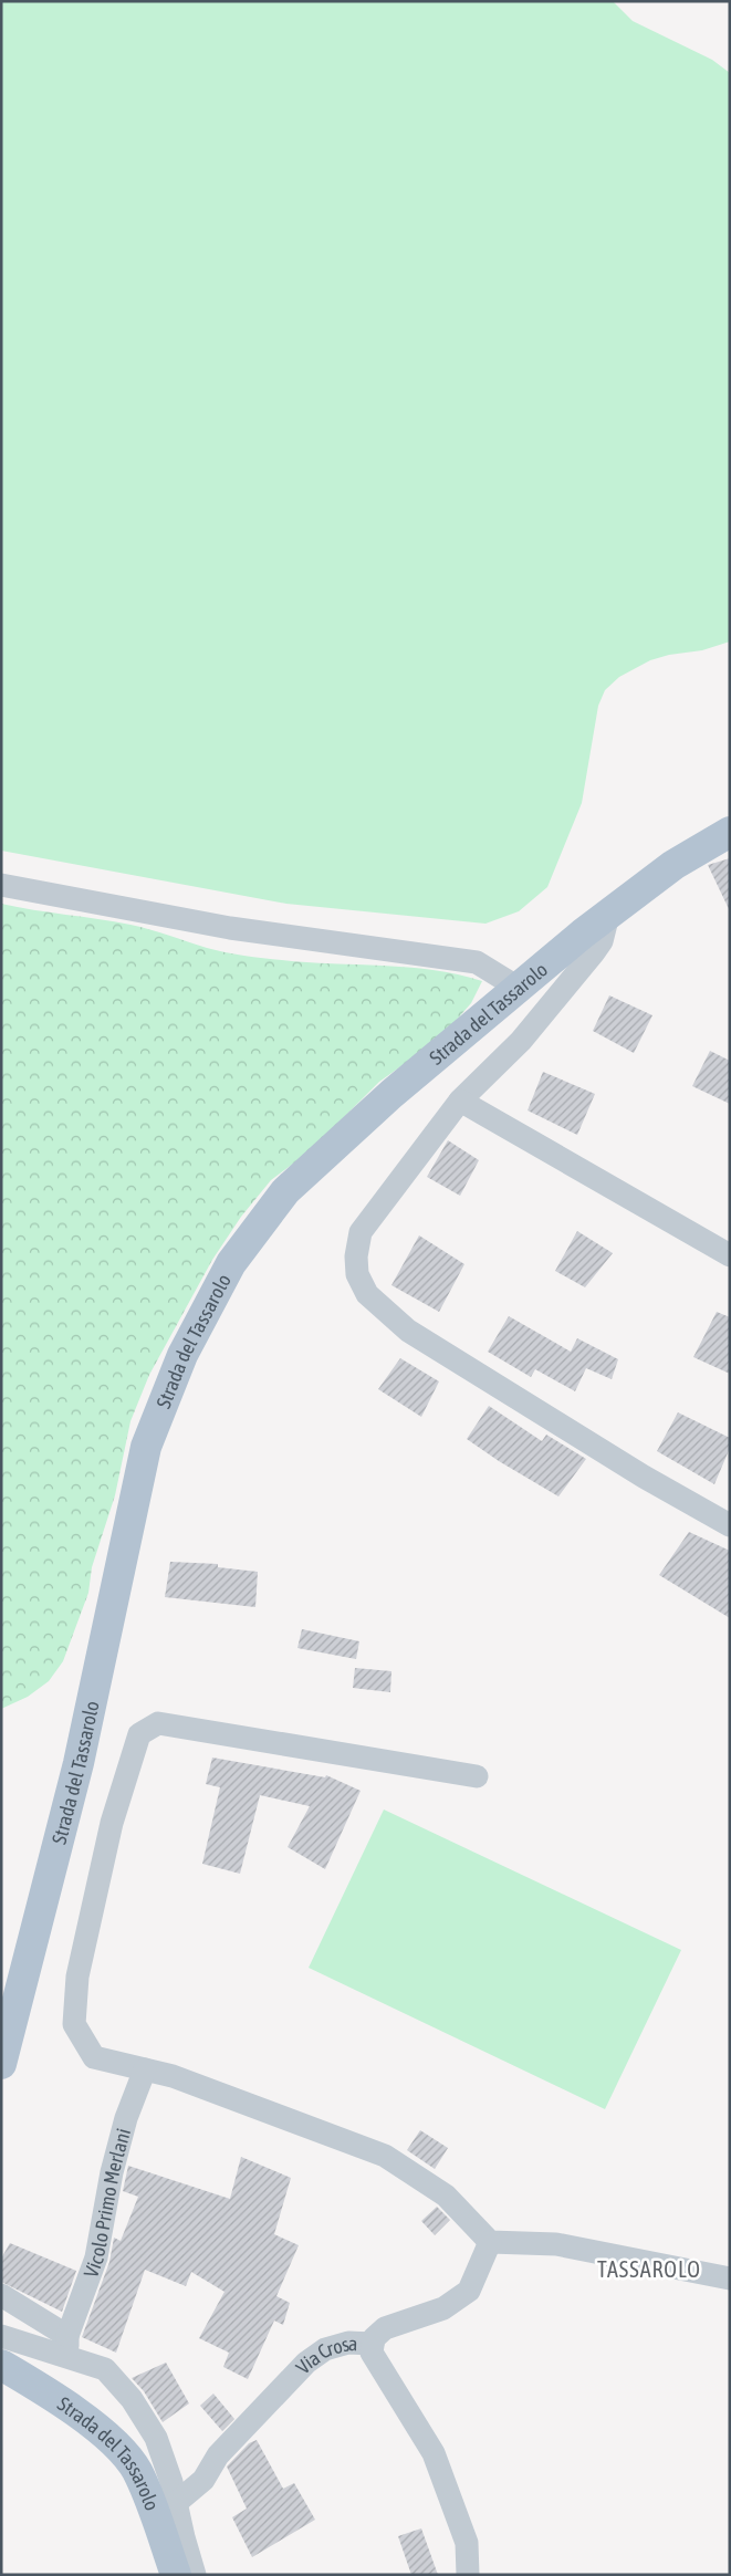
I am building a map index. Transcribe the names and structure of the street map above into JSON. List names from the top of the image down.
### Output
{
  "streets": {
    "main road": ["Strada del Tassarolo"],
    "street": ["Vicolo Primo Merlani", "Via Crosa"]
  },
  "districts": ["TASSAROLO"]
}
